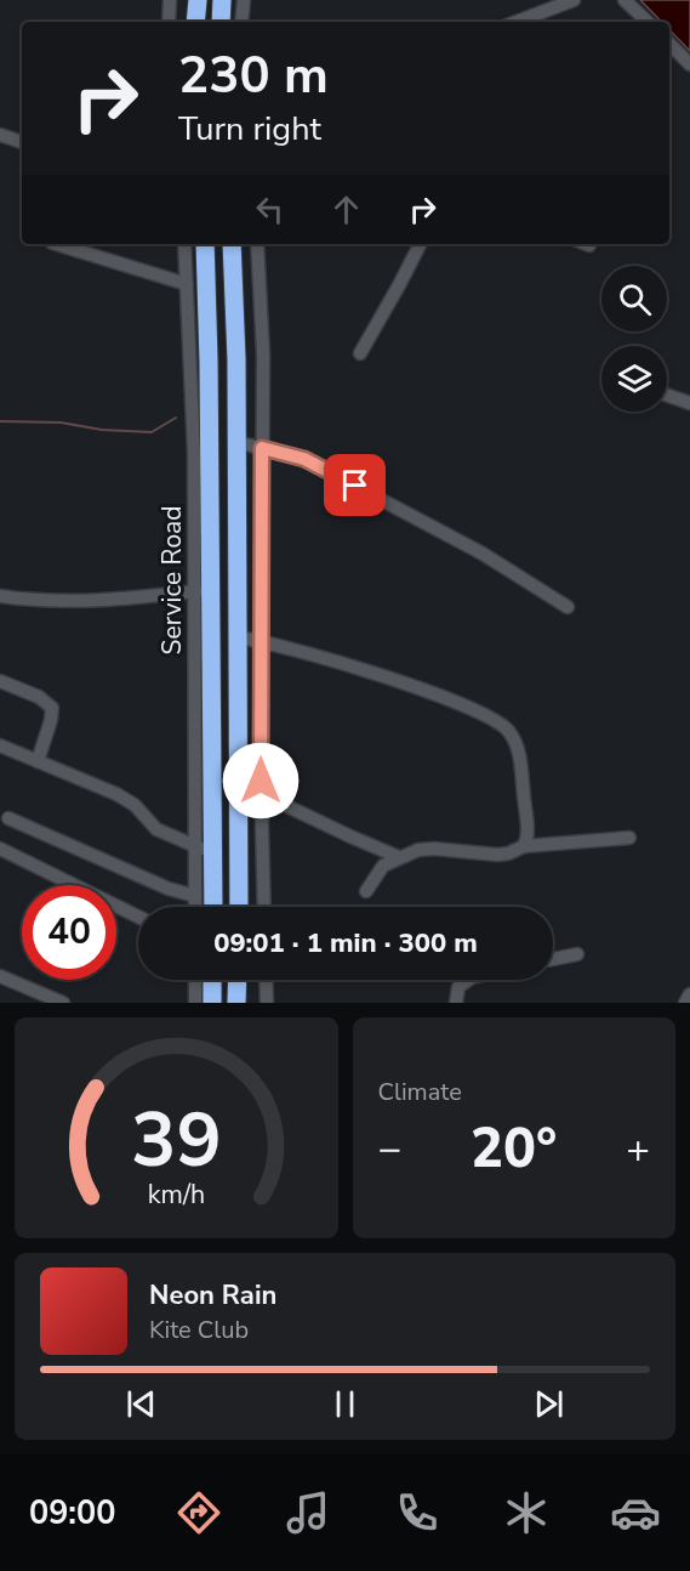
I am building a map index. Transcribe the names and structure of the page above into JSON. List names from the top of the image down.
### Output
{
  "streets": {
    "street": ["Service Road"]
  },
  "page": {
    "turn": ["230 m", "Turn right"],
    "limit": "40",
    "trip": "09:01 · 1 min · 300 m",
    "tile": "Climate",
    "heat": ["−", "20°", "+"],
    "song": ["Neon Rain", "Kite Club"],
    "tabs": "09:00",
    "gauge": ["39", "km/h"]
  }
}
